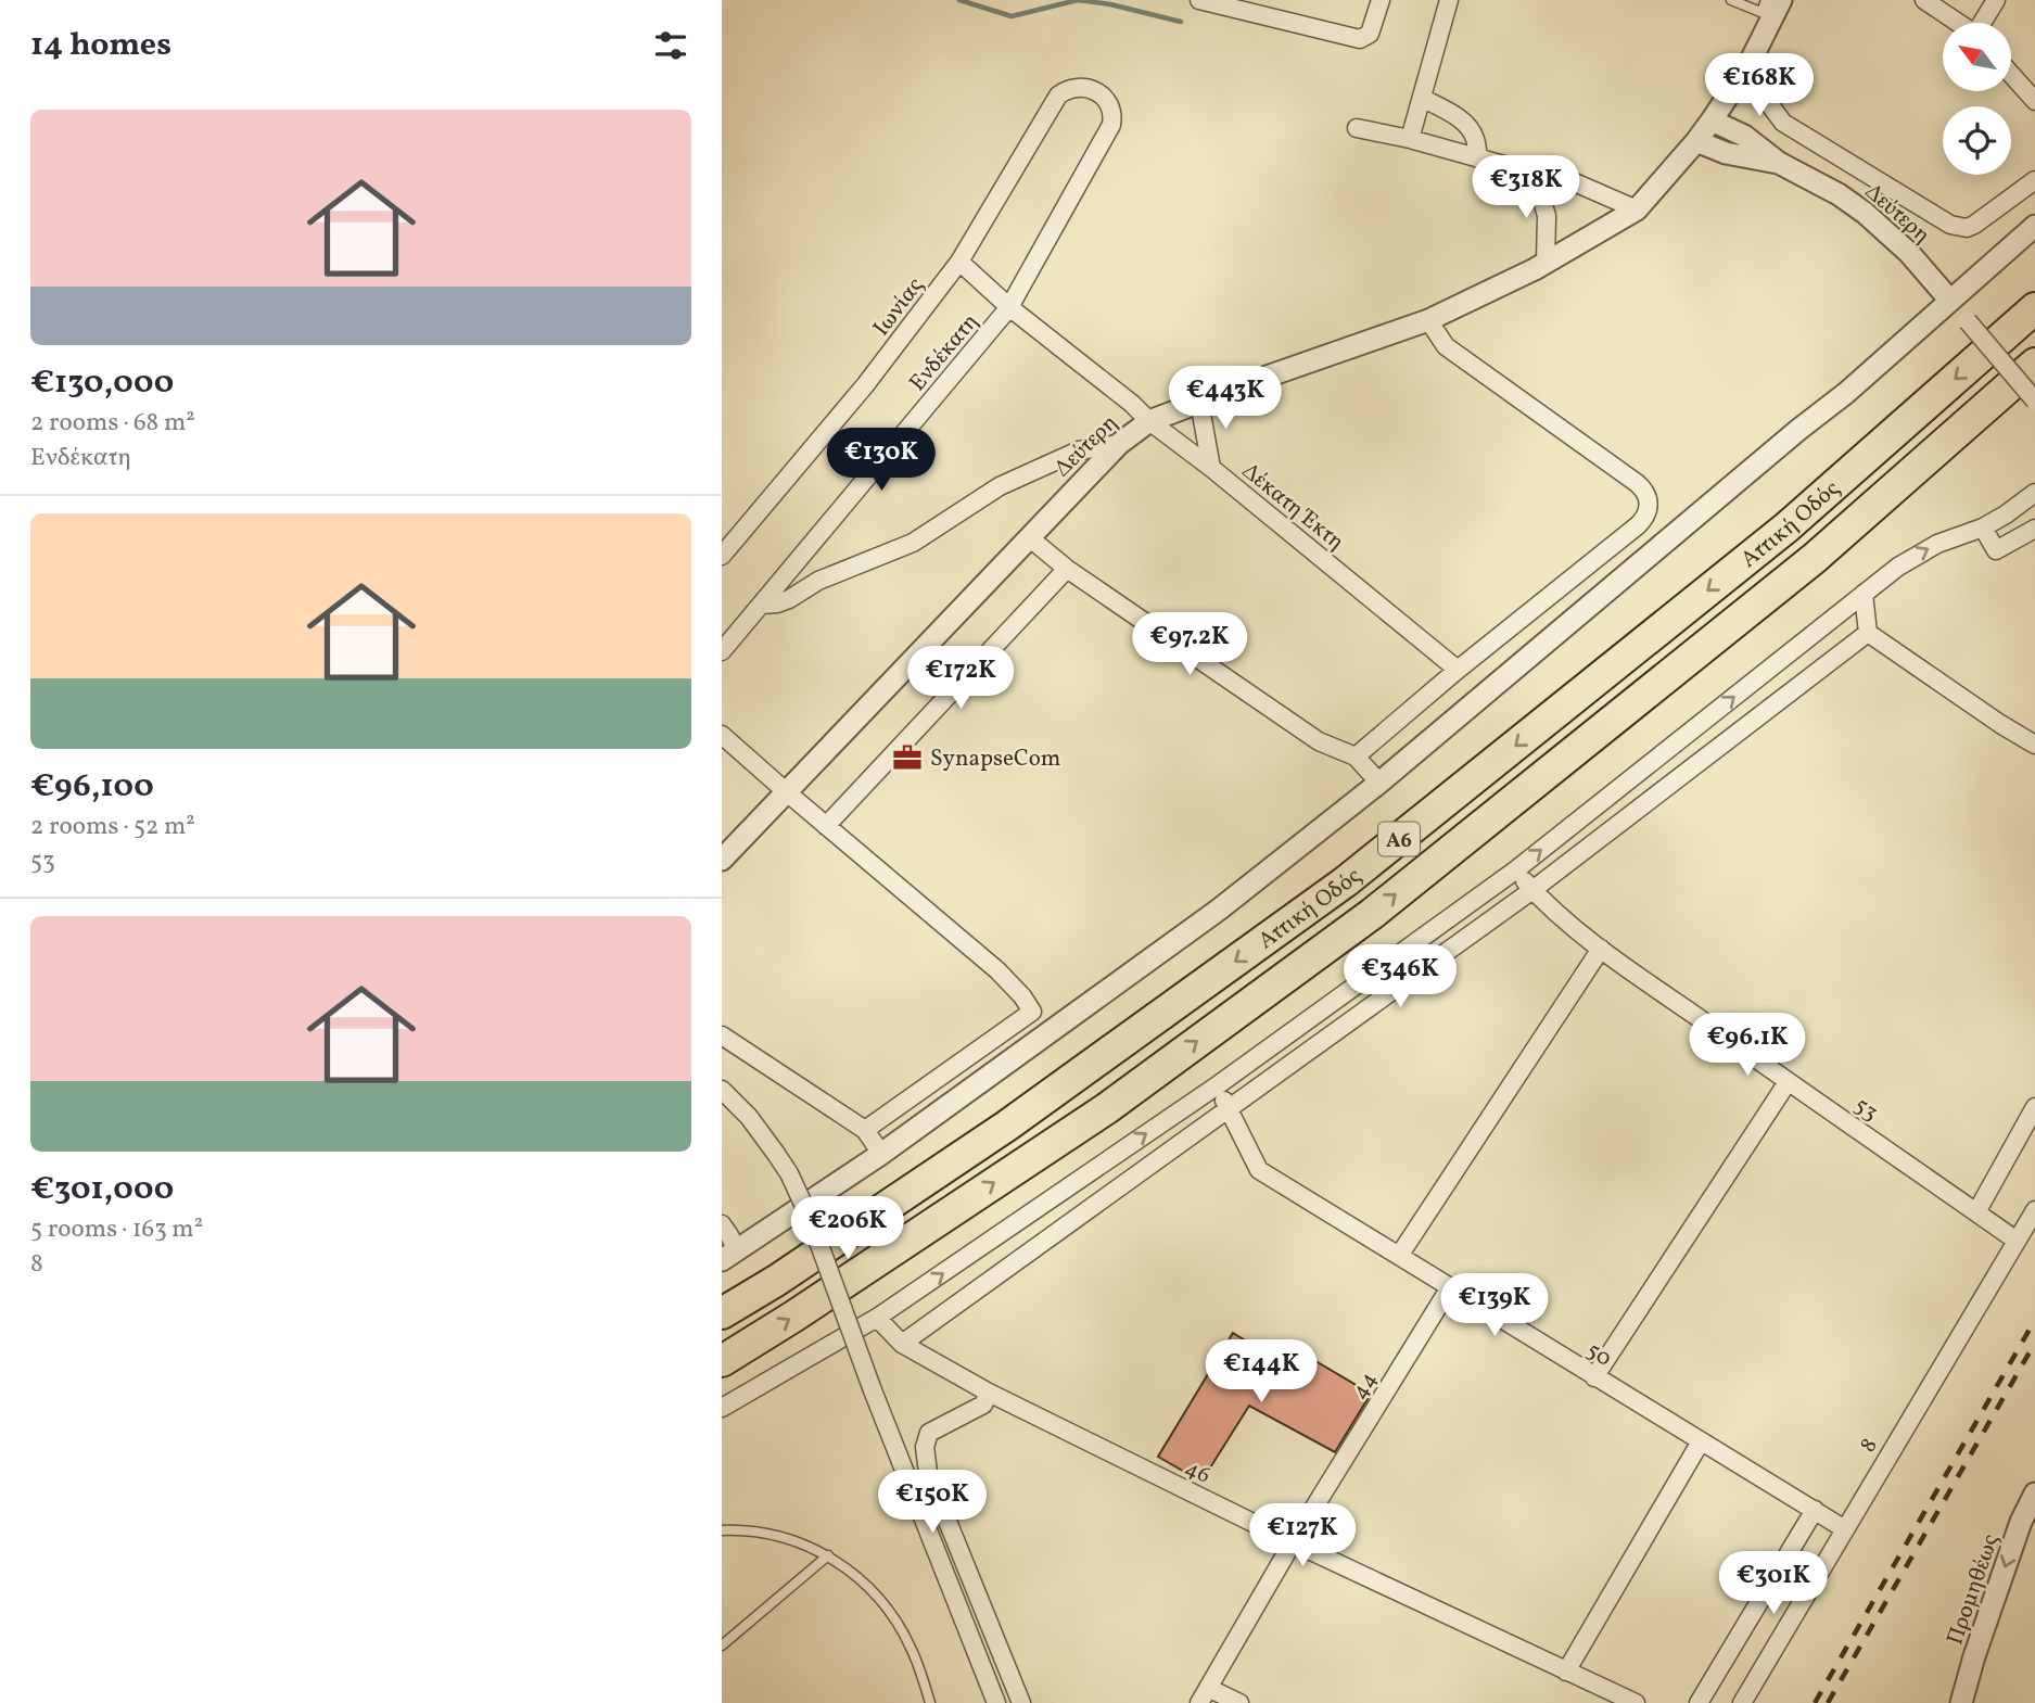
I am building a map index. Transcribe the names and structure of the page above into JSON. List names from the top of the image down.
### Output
{
  "streets": {
    "highway": ["Αττική Οδός", "Α6"],
    "street": [
      "Δεύτερη",
      "Ιωνίας",
      "Ενδέκατη",
      "Δέκατη Έκτη",
      "53",
      "50",
      "44",
      "8",
      "46",
      "Προμηθέως"
    ]
  },
  "crossings": [
    ["Δεύτερη", "Δέκατη Έκτη"],
    ["Ιωνίας", "Ενδέκατη"],
    ["Ιωνίας", "Δέκατη Έκτη"],
    ["Ενδέκατη", "Δέκατη Έκτη"],
    ["53", "8"],
    ["50", "44"],
    ["50", "8"],
    ["44", "46"]
  ],
  "one_way": ["Προμηθέως"],
  "places": {
    "office": ["SynapseCom"]
  },
  "north": "top left",
  "page": {
    "heading": "14 homes",
    "price": [
      "€168K",
      "€318K",
      "€443K",
      "€130K",
      "€97.2K",
      "€172K",
      "€346K",
      "€96.1K",
      "€206K",
      "€139K",
      "€144K",
      "€150K",
      "€127K",
      "€301K"
    ],
    "list": [
      {
        "name": "€130,000",
        "note": "2 rooms · 68 m² · Ενδέκατη"
      },
      {
        "name": "€96,100",
        "note": "2 rooms · 52 m² · 53"
      },
      {
        "name": "€301,000",
        "note": "5 rooms · 163 m² · 8"
      }
    ]
  }
}
